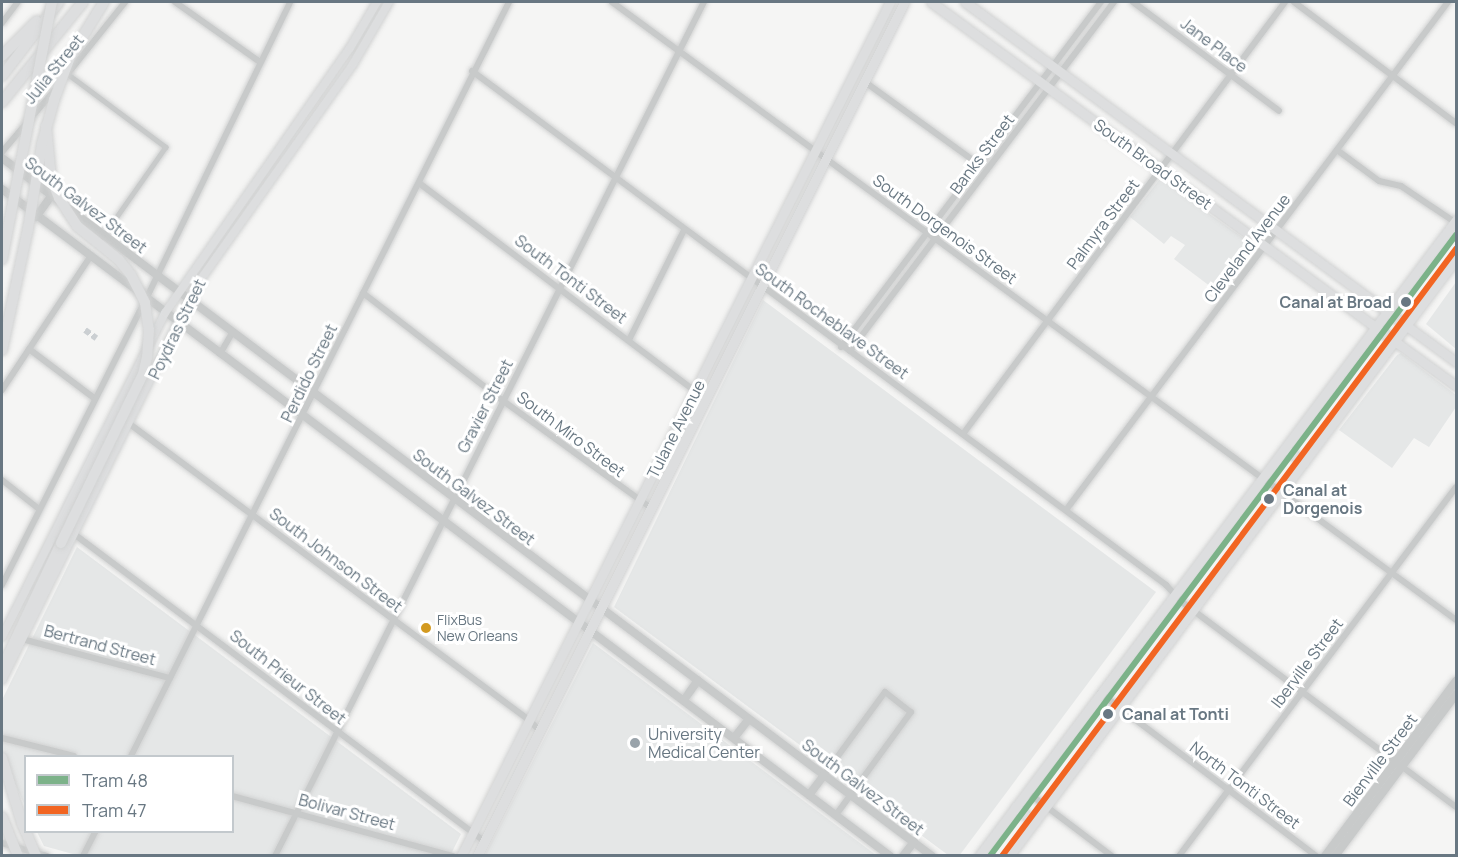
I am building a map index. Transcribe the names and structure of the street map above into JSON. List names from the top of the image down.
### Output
{
  "streets": {
    "main road": ["South Broad Street", "Poydras Street", "Tulane Avenue"],
    "street": [
      "Jane Place",
      "Julia Street",
      "Banks Street",
      "South Galvez Street",
      "Palmyra Street",
      "South Dorgenois Street",
      "Cleveland Avenue",
      "South Tonti Street",
      "South Rocheblave Street",
      "Perdido Street",
      "Gravier Street",
      "South Miro Street",
      "South Johnson Street",
      "Bertrand Street",
      "Iberville Street",
      "South Prieur Street",
      "Bienville Street",
      "North Tonti Street",
      "Bolivar Street"
    ]
  },
  "crossings": [
    ["Jane Place", "Palmyra Street"],
    ["Banks Street", "South Broad Street"],
    ["Banks Street", "South Dorgenois Street"],
    ["Banks Street", "South Rocheblave Street"],
    ["South Broad Street", "Palmyra Street"],
    ["South Broad Street", "Cleveland Avenue"],
    ["South Galvez Street", "Poydras Street"],
    ["South Galvez Street", "Perdido Street"],
    ["South Galvez Street", "Gravier Street"],
    ["South Galvez Street", "Tulane Avenue"],
    ["Palmyra Street", "South Dorgenois Street"],
    ["Palmyra Street", "South Rocheblave Street"],
    ["South Dorgenois Street", "Cleveland Avenue"],
    ["South Dorgenois Street", "Gravier Street"],
    ["South Dorgenois Street", "Tulane Avenue"],
    ["South Dorgenois Street", "Iberville Street"],
    ["Cleveland Avenue", "South Rocheblave Street"],
    ["South Tonti Street", "Perdido Street"],
    ["South Tonti Street", "Gravier Street"],
    ["South Tonti Street", "Tulane Avenue"],
    ["South Rocheblave Street", "Perdido Street"],
    ["South Rocheblave Street", "Gravier Street"],
    ["South Rocheblave Street", "Tulane Avenue"],
    ["South Rocheblave Street", "Iberville Street"],
    ["South Rocheblave Street", "Bienville Street"],
    ["Poydras Street", "South Johnson Street"],
    ["Poydras Street", "Bertrand Street"],
    ["Poydras Street", "South Prieur Street"],
    ["Perdido Street", "South Miro Street"],
    ["Perdido Street", "South Johnson Street"],
    ["Perdido Street", "Bertrand Street"],
    ["Perdido Street", "South Prieur Street"],
    ["Gravier Street", "South Miro Street"],
    ["Gravier Street", "South Johnson Street"],
    ["Gravier Street", "South Prieur Street"],
    ["Gravier Street", "Bolivar Street"],
    ["Tulane Avenue", "South Miro Street"],
    ["Tulane Avenue", "South Johnson Street"],
    ["Tulane Avenue", "South Prieur Street"],
    ["Iberville Street", "North Tonti Street"]
  ],
  "places": [
    "Canal at Broad",
    "Canal at Dorgenois",
    "FlixBus New Orleans",
    "Canal at Tonti",
    "University Medical Center"
  ],
  "lines": ["tram line 48", "tram line 47"],
  "legend": ["Tram 48", "Tram 47"]
}
